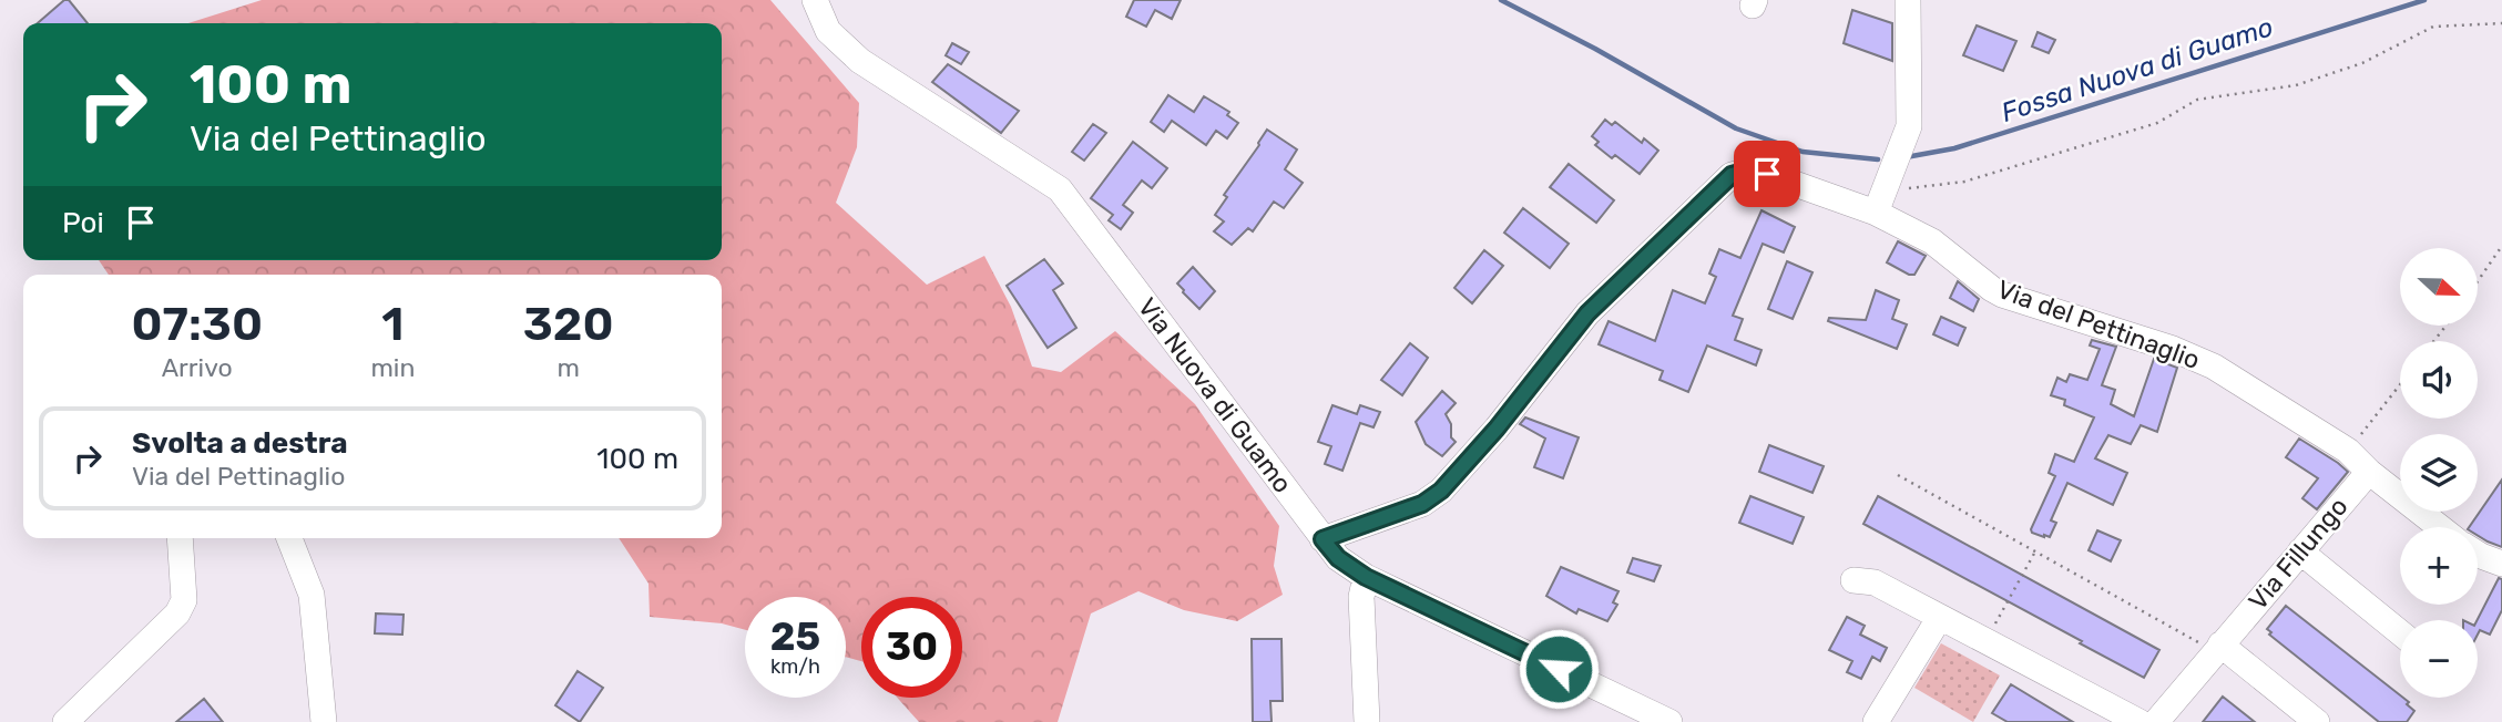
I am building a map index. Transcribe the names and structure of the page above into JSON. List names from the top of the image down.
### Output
{
  "streets": {
    "street": ["Via del Pettinaglio", "Via Nuova di Guamo", "Via Fillungo"]
  },
  "crossings": [
    ["Via del Pettinaglio", "Via Nuova di Guamo"],
    ["Via del Pettinaglio", "Via Fillungo"]
  ],
  "water": ["Fossa Nuova di Guamo"],
  "north": "right",
  "page": {
    "turn": ["100 m", "Via del Pettinaglio"],
    "then": "Poi",
    "map_buttons": ["+", "−"],
    "eta": [
      "07:30",
      "Arrivo",
      "1",
      "min",
      "320",
      "m"
    ],
    "list": [
      {
        "name": "Svolta a destra",
        "note": "Via del Pettinaglio",
        "value": "100 m"
      }
    ],
    "speed": "25 km/h",
    "limit": "30"
  }
}
